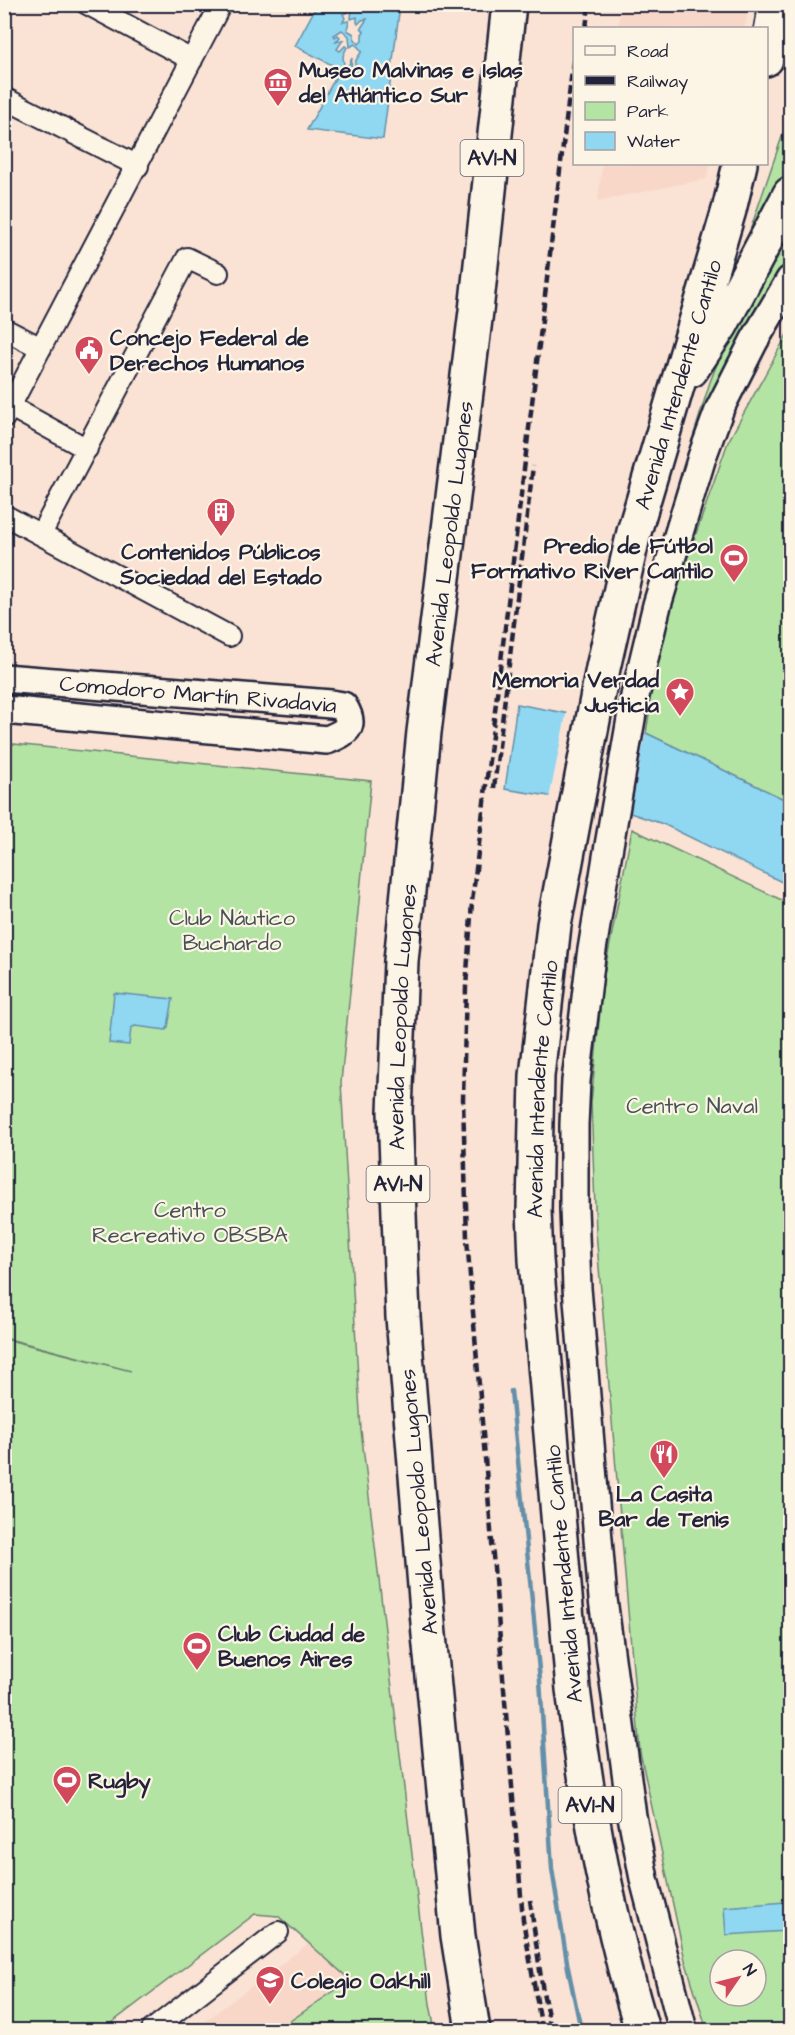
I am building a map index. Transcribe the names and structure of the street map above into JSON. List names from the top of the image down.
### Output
{
  "streets": {
    "highway": ["AV1-N", "Avenida Intendente Cantilo", "Avenida Leopoldo Lugones"],
    "street": ["Comodoro Martín Rivadavia"]
  },
  "parks": ["Club Náutico Buchardo", "Centro Naval", "Centro Recreativo OBSBA"],
  "places": {
    "museum": ["Museo Malvinas e Islas del Atlántico Sur"],
    "public building": ["Concejo Federal de Derechos Humanos"],
    "building": ["Contenidos Públicos Sociedad del Estado"],
    "sports": ["Predio de Fútbol Formativo River Cantilo", "Club Ciudad de Buenos Aires", "Rugby"],
    "place": ["Memoria Verdad Justicia"],
    "restaurant": ["La Casita Bar de Tenis"],
    "school or university": ["Colegio Oakhill"]
  },
  "legend": [
    "Road",
    "Railway",
    "Park",
    "Water"
  ],
  "north": "top right"
}
